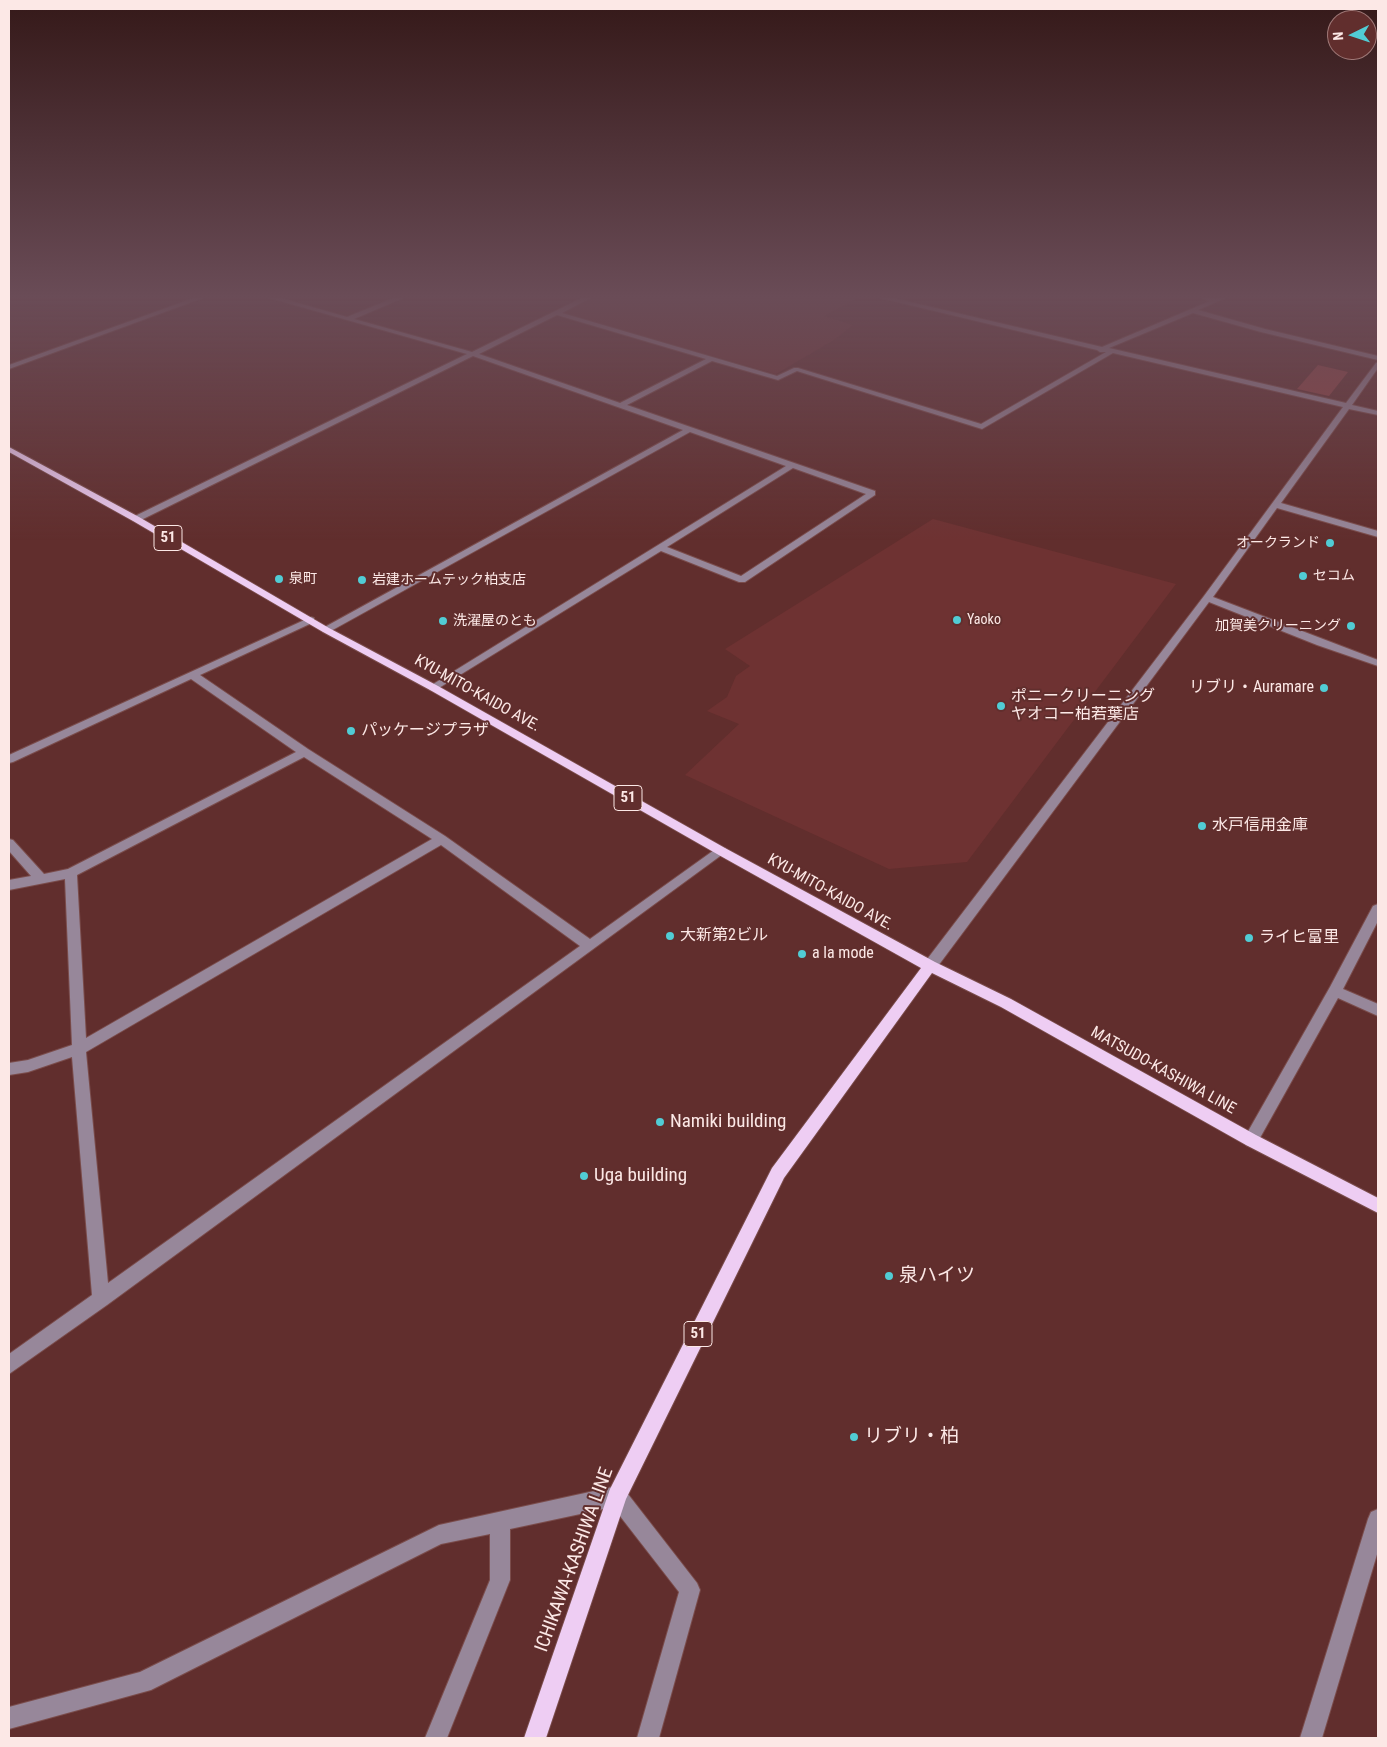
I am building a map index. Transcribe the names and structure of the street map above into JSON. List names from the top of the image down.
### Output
{
  "streets": {
    "main road": [
      "51",
      "KYU-MITO-KAIDO AVE.",
      "MATSUDO-KASHIWA LINE",
      "ICHIKAWA-KASHIWA LINE"
    ]
  },
  "crossings": [
    ["KYU-MITO-KAIDO AVE.", "MATSUDO-KASHIWA LINE"],
    ["KYU-MITO-KAIDO AVE.", "ICHIKAWA-KASHIWA LINE"],
    ["MATSUDO-KASHIWA LINE", "ICHIKAWA-KASHIWA LINE"]
  ],
  "places": [
    "オークランド",
    "セコム",
    "泉町",
    "岩建ホームテック柏支店",
    "Yaoko",
    "洗濯屋のとも",
    "加賀美クリーニング",
    "リブリ・Auramare",
    "ポニークリーニング ヤオコー柏若葉店",
    "パッケージプラザ",
    "水戸信用金庫",
    "大新第2ビル",
    "ライヒ富里",
    "a la mode",
    "Namiki building",
    "Uga building",
    "泉ハイツ",
    "リブリ・柏"
  ],
  "north": "left"
}
